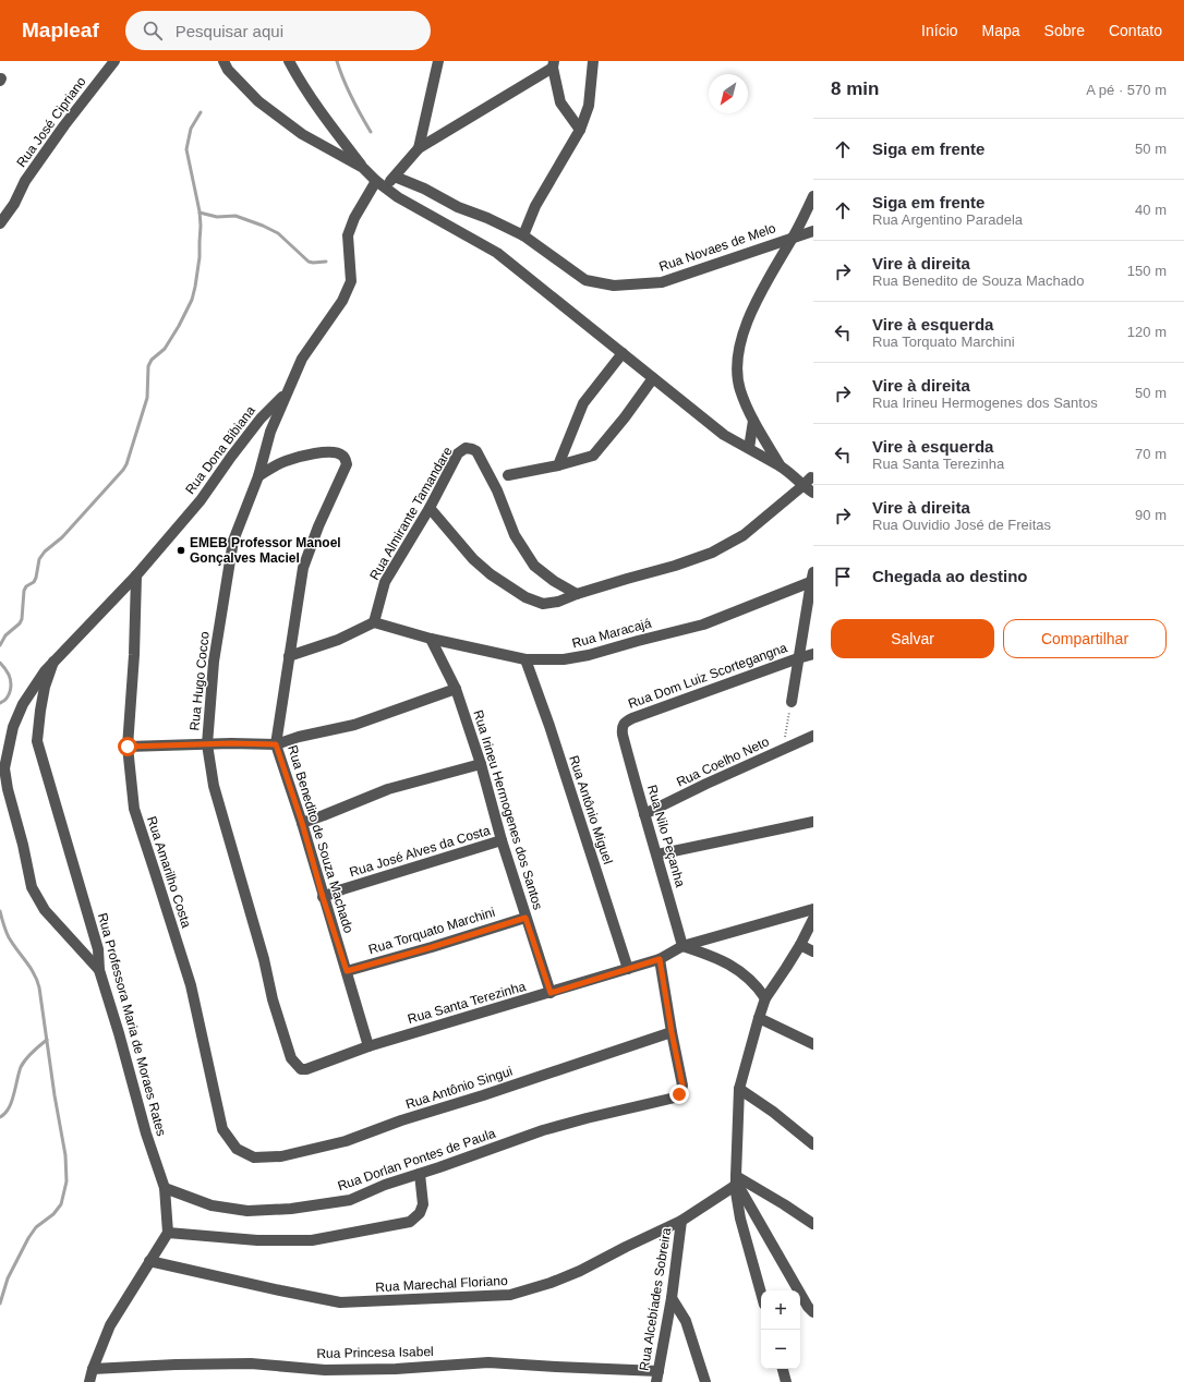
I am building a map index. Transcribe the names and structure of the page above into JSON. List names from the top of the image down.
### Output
{
  "streets": {
    "street": [
      "Rua José Cipriano",
      "Rua Novaes de Melo",
      "Rua Dona Bibiana",
      "Rua Almirante Tamandare",
      "Rua Maracajá",
      "Rua Dom Luiz Scortegangna",
      "Rua Hugo Cocco",
      "Rua Coelho Neto",
      "Rua Irineu Hermogenes dos Santos",
      "Rua Antônio Miguel",
      "Rua Nilo Peçanha",
      "Rua Benedito de Souza Machado",
      "Rua José Alves da Costa",
      "Rua Amarilho Costa",
      "Rua Torquato Marchini",
      "Rua Santa Terezinha",
      "Rua Professora Maria de Moraes Rates",
      "Rua Antônio Singui",
      "Rua Dorlan Pontes de Paula",
      "Rua Marechal Floriano",
      "Rua Alcebíades Sobreira",
      "Rua Princesa Isabel"
    ]
  },
  "crossings": [
    ["Rua Novaes de Melo", "Rua Dona Bibiana"],
    ["Rua Dona Bibiana", "Rua Hugo Cocco"],
    ["Rua Dona Bibiana", "Rua Amarilho Costa"],
    ["Rua Dona Bibiana", "Rua Professora Maria de Moraes Rates"],
    ["Rua Almirante Tamandare", "Rua Maracajá"],
    ["Rua Maracajá", "Rua Irineu Hermogenes dos Santos"],
    ["Rua Maracajá", "Rua Antônio Miguel"],
    ["Rua Dom Luiz Scortegangna", "Rua Nilo Peçanha"],
    ["Rua Hugo Cocco", "Rua Benedito de Souza Machado"],
    ["Rua Hugo Cocco", "Rua Santa Terezinha"],
    ["Rua Coelho Neto", "Rua Nilo Peçanha"],
    ["Rua Irineu Hermogenes dos Santos", "Rua José Alves da Costa"],
    ["Rua Irineu Hermogenes dos Santos", "Rua Torquato Marchini"],
    ["Rua Irineu Hermogenes dos Santos", "Rua Santa Terezinha"],
    ["Rua Antônio Miguel", "Rua Santa Terezinha"],
    ["Rua Nilo Peçanha", "Rua Santa Terezinha"],
    ["Rua Benedito de Souza Machado", "Rua José Alves da Costa"],
    ["Rua Benedito de Souza Machado", "Rua Torquato Marchini"],
    ["Rua Benedito de Souza Machado", "Rua Santa Terezinha"],
    ["Rua Amarilho Costa", "Rua Antônio Singui"],
    ["Rua Professora Maria de Moraes Rates", "Rua Dorlan Pontes de Paula"],
    ["Rua Antônio Singui", "Rua Dorlan Pontes de Paula"],
    ["Rua Marechal Floriano", "Rua Alcebíades Sobreira"],
    ["Rua Alcebíades Sobreira", "Rua Princesa Isabel"]
  ],
  "places": ["EMEB Professor Manoel Gonçalves Maciel"],
  "north": "bottom left",
  "page": {
    "header": "Mapleaf",
    "search": "Pesquisar aqui",
    "nav": [
      "Início",
      "Mapa",
      "Sobre",
      "Contato"
    ],
    "heading": ["8 min", "A pé · 570 m"],
    "list": [
      ["Siga em frente", "50 m"],
      ["Siga em frente", "Rua Argentino Paradela", "40 m"],
      ["Vire à direita", "Rua Benedito de Souza Machado", "150 m"],
      ["Vire à esquerda", "Rua Torquato Marchini", "120 m"],
      ["Vire à direita", "Rua Irineu Hermogenes dos Santos", "50 m"],
      ["Vire à esquerda", "Rua Santa Terezinha", "70 m"],
      ["Vire à direita", "Rua Ouvidio José de Freitas", "90 m"],
      "Chegada ao destino"
    ],
    "buttons": ["Salvar", "Compartilhar"],
    "map_buttons": ["+", "−"]
  }
}
